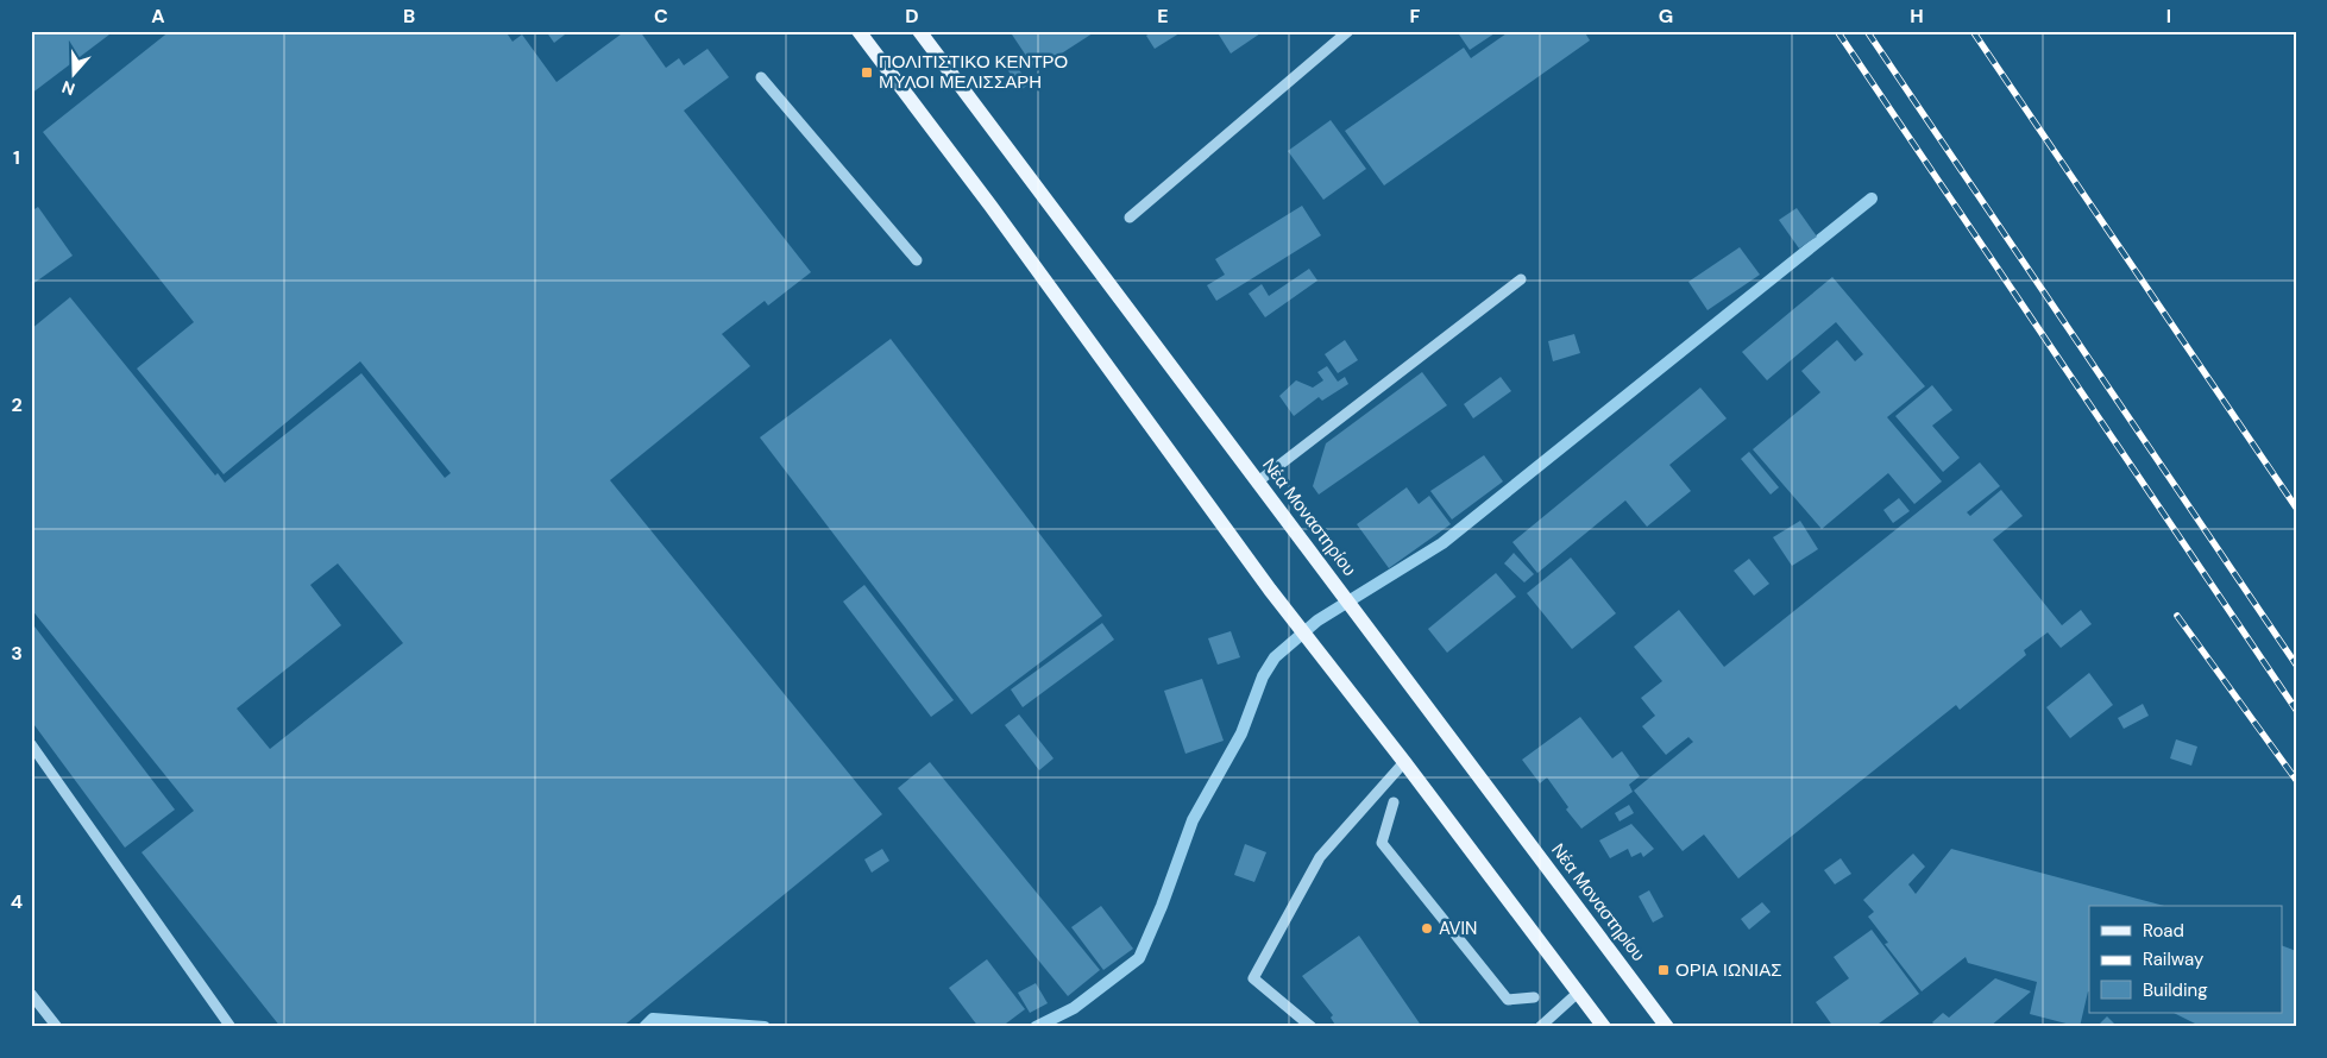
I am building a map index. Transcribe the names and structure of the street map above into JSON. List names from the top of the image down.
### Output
{
  "streets": {
    "main road": ["Νέα Μοναστηρίου"]
  },
  "places": {
    "transit": ["ΠΟΛΙΤΙΣΤΙΚΟ ΚΕΝΤΡΟ ΜΥΛΟΙ ΜΕΛΙΣΣΑΡΗ", "ΟΡΙΑ ΙΩΝΙΑΣ"],
    "other": ["AVIN"]
  },
  "legend": ["Road", "Railway", "Building"],
  "north": "bottom",
  "grid": {
    "columns": [
      "A",
      "B",
      "C",
      "D",
      "E",
      "F",
      "G",
      "H",
      "I"
    ],
    "rows": [
      "1",
      "2",
      "3",
      "4"
    ]
  }
}
